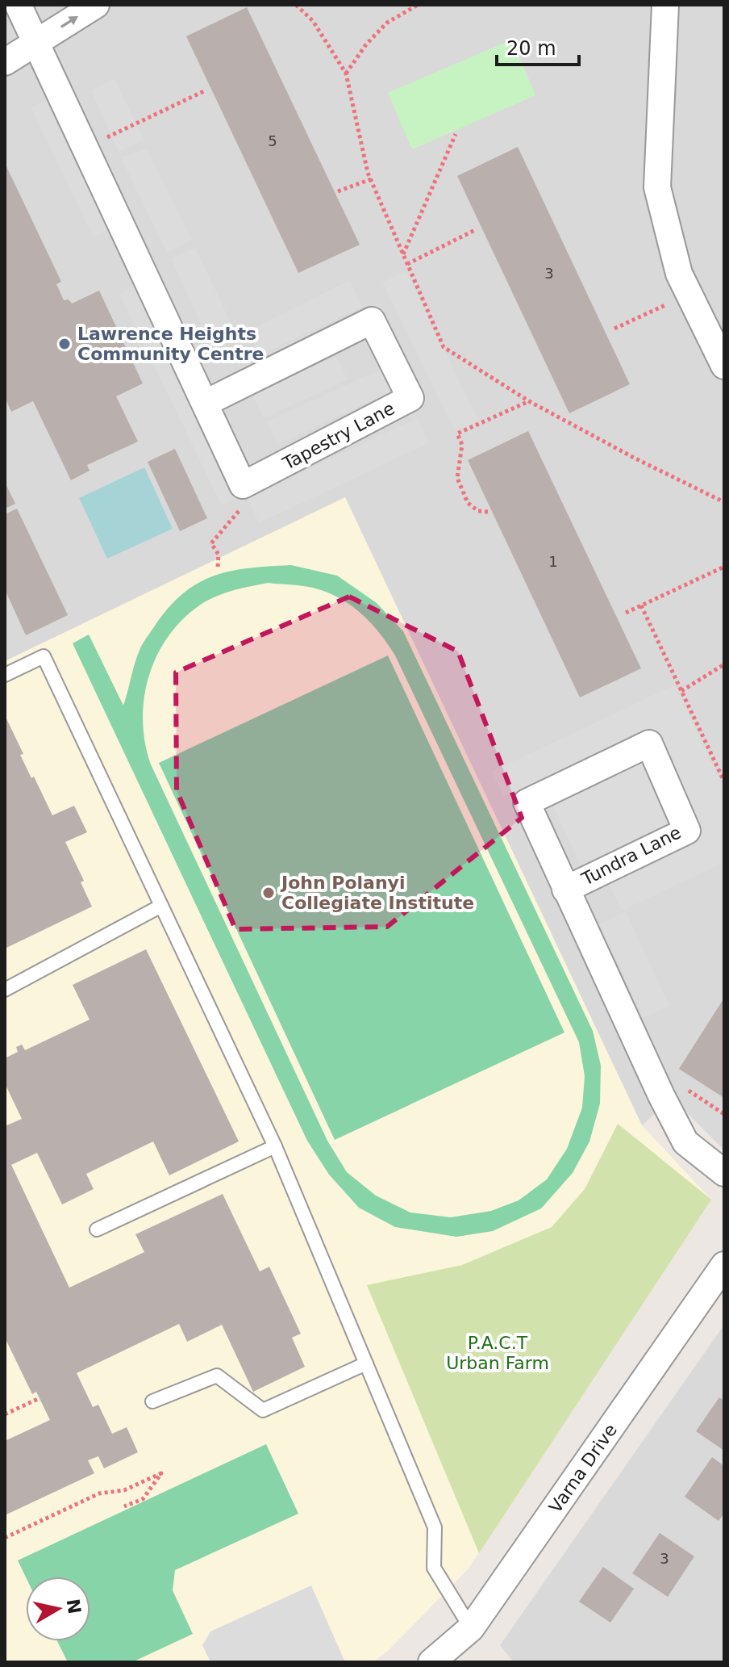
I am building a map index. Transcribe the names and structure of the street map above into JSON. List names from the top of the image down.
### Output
{
  "streets": {
    "street": ["Tapestry Lane", "Tundra Lane", "Varna Drive"]
  },
  "parks": ["P.A.C.T Urban Farm"],
  "places": ["Lawrence Heights Community Centre", "John Polanyi Collegiate Institute"],
  "house_numbers": [
    "5",
    "3",
    "1",
    "3"
  ],
  "scale_bar": "20 m",
  "north": "right"
}
